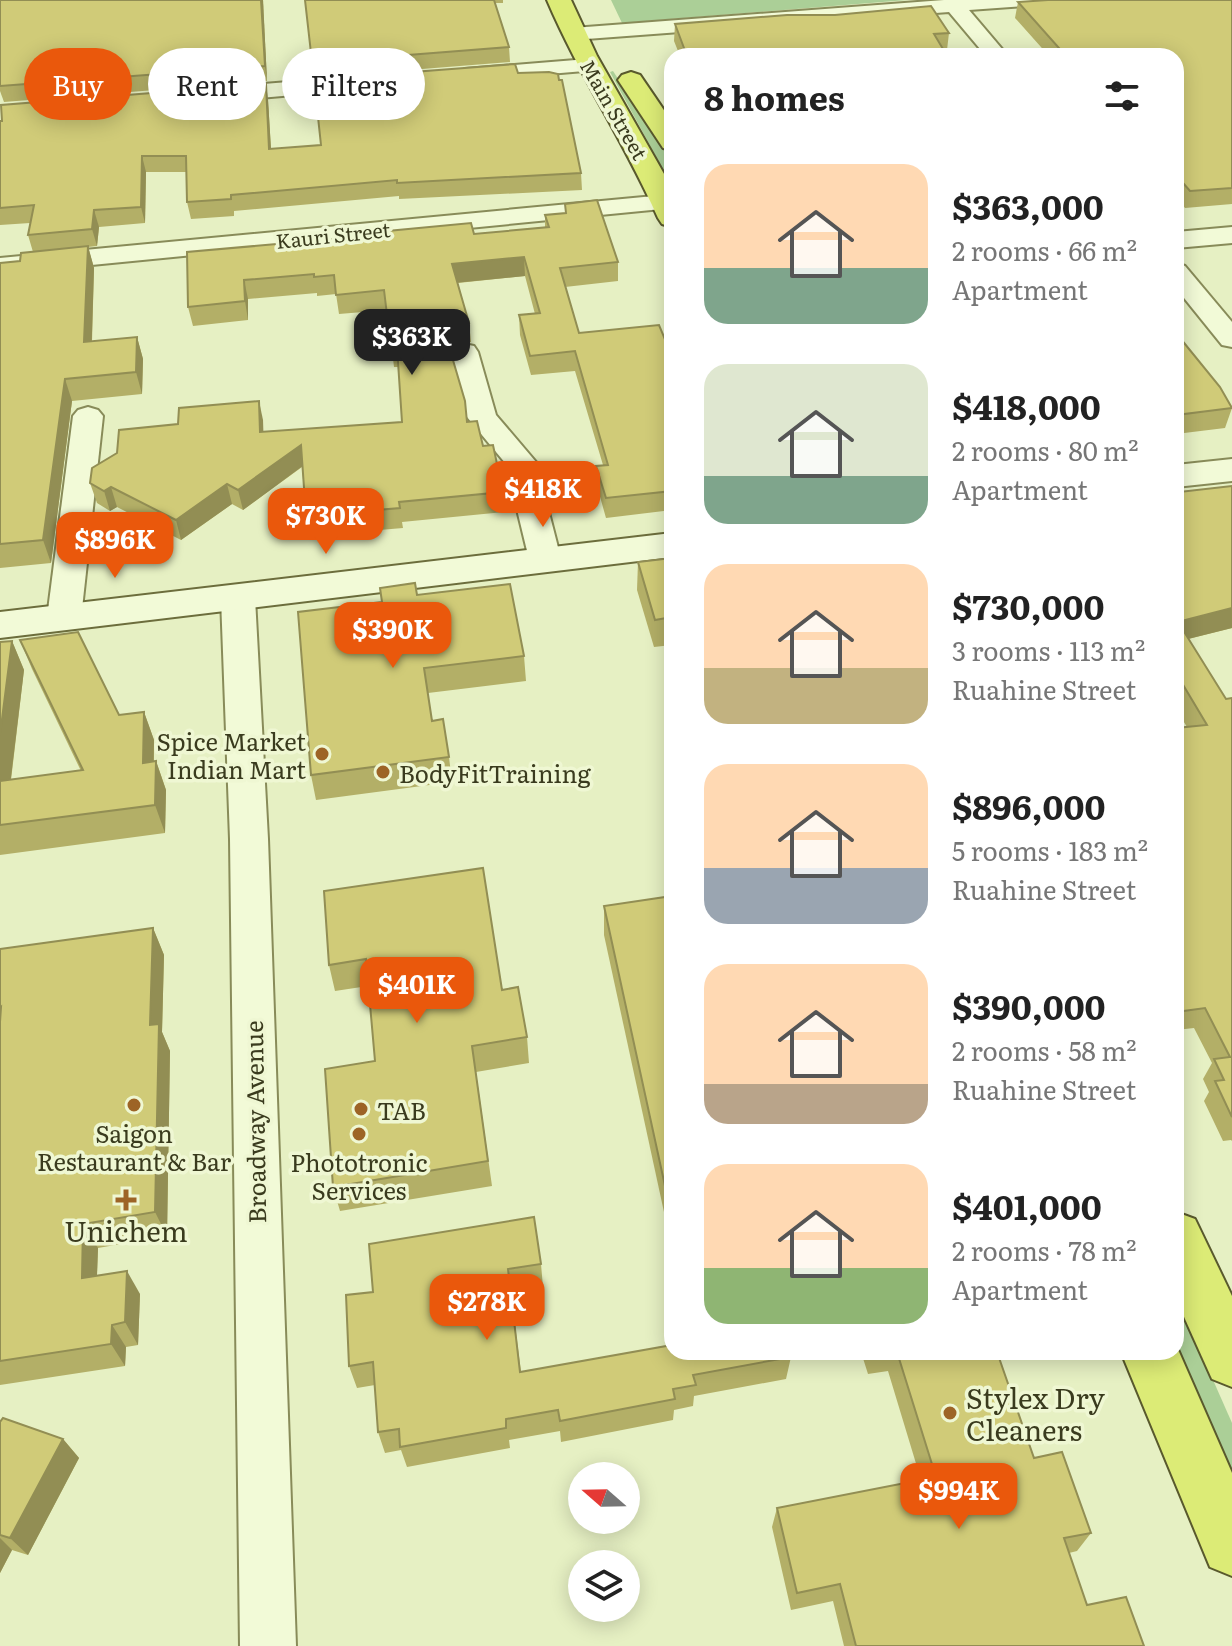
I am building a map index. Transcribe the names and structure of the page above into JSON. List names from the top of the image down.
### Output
{
  "streets": {
    "highway": ["Main Street"],
    "street": ["Kauri Street", "Broadway Avenue"]
  },
  "places": {
    "other": [
      "Spice Market Indian Mart",
      "BodyFitTraining",
      "Saigon Restaurant & Bar",
      "TAB",
      "Phototronic Services",
      "Stylex Dry Cleaners"
    ],
    "health": ["Unichem"]
  },
  "north": "left",
  "page": {
    "chip": ["Buy", "Rent", "Filters"],
    "heading": "8 homes",
    "list": [
      {
        "name": "$363,000",
        "note": "2 rooms · 66 m² · Apartment"
      },
      {
        "name": "$418,000",
        "note": "2 rooms · 80 m² · Apartment"
      },
      {
        "name": "$730,000",
        "note": "3 rooms · 113 m² · Ruahine Street"
      },
      {
        "name": "$896,000",
        "note": "5 rooms · 183 m² · Ruahine Street"
      },
      {
        "name": "$390,000",
        "note": "2 rooms · 58 m² · Ruahine Street"
      },
      {
        "name": "$401,000",
        "note": "2 rooms · 78 m² · Apartment"
      }
    ],
    "price": [
      "$363K",
      "$418K",
      "$730K",
      "$896K",
      "$390K",
      "$401K",
      "$278K",
      "$994K"
    ]
  }
}
